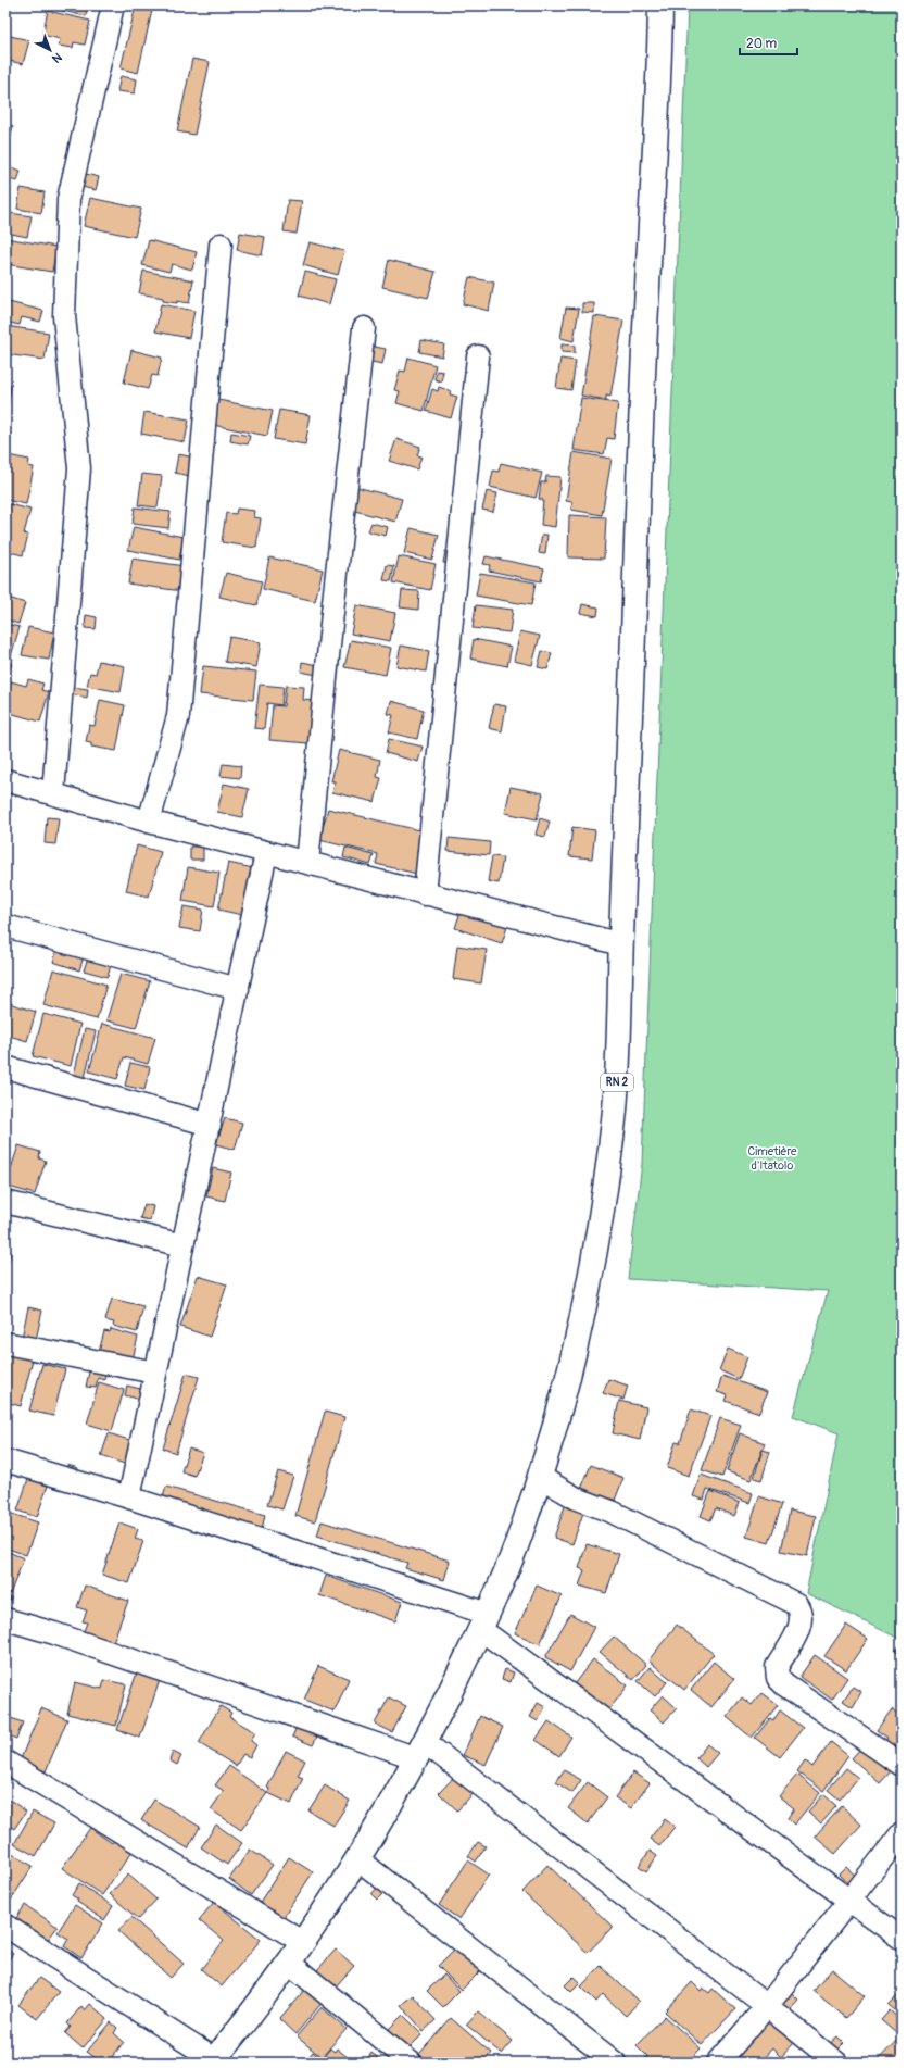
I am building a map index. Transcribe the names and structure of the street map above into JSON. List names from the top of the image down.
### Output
{
  "streets": {
    "highway": ["RN 2"]
  },
  "parks": ["Cimetière d'Itatolo"],
  "scale_bar": "20 m",
  "north": "bottom right"
}
